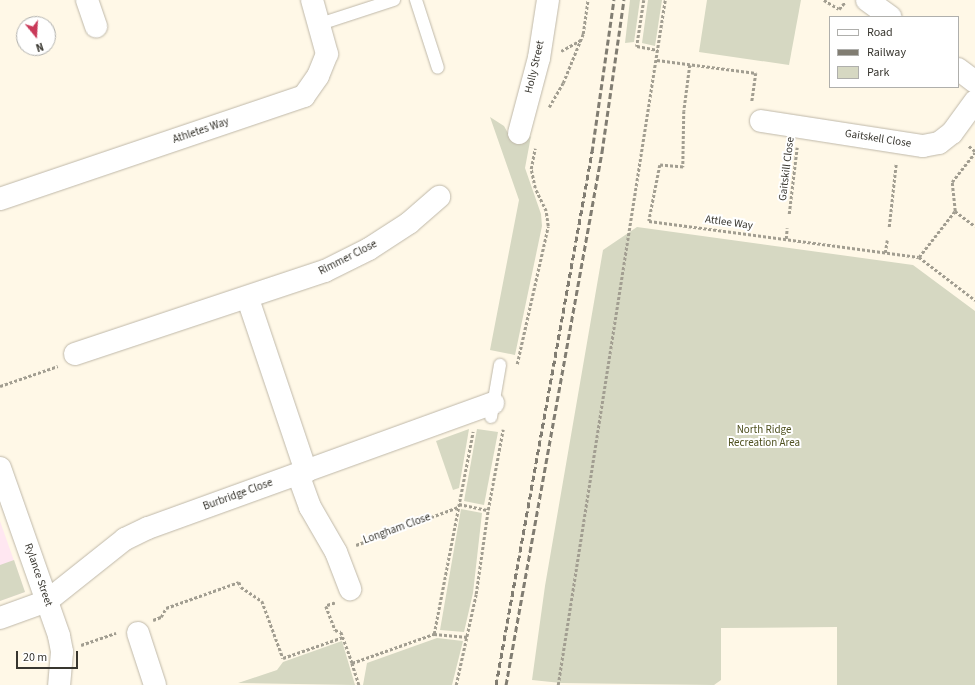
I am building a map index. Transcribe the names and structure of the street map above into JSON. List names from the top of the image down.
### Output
{
  "streets": {
    "street": [
      "Holly Street",
      "Athletes Way",
      "Gaitskell Close",
      "Rimmer Close",
      "Burbridge Close",
      "Rylance Street"
    ],
    "path": ["Gaitskill Close", "Attlee Way", "Longham Close"]
  },
  "crossings": [
    ["Gaitskell Close", "Gaitskill Close"],
    ["Burbridge Close", "Rylance Street"]
  ],
  "parks": ["North Ridge Recreation Area"],
  "legend": ["Road", "Railway", "Park"],
  "scale_bar": "20 m",
  "north": "bottom"
}
